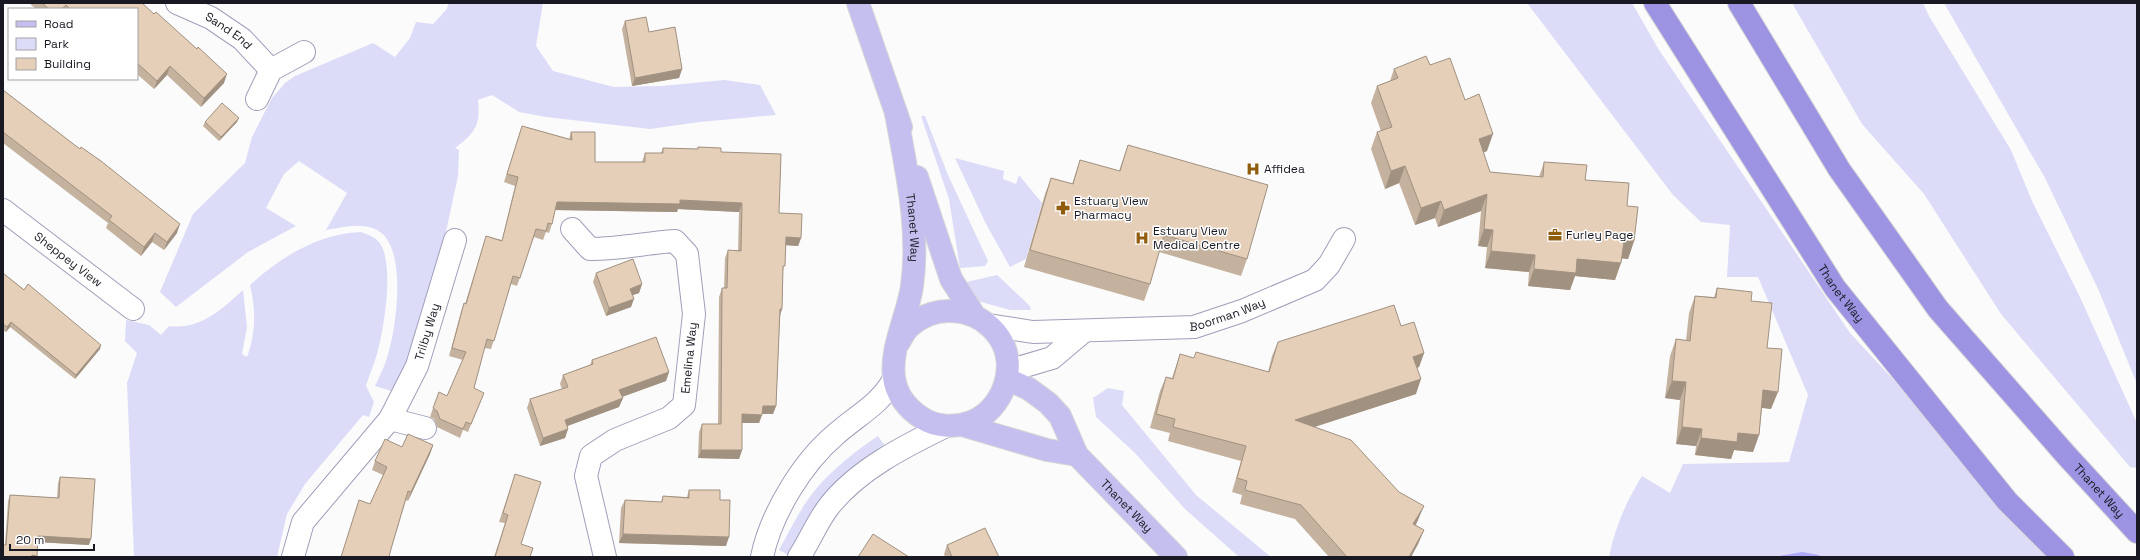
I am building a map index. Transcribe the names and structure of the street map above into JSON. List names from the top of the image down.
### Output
{
  "streets": {
    "highway": ["Thanet Way"],
    "street": [
      "Sand End",
      "Sheppey View",
      "Boorman Way",
      "Trilby Way",
      "Emelina Way"
    ]
  },
  "crossings": [
    ["Thanet Way", "Boorman Way"]
  ],
  "places": {
    "hospital": ["Affidea", "Estuary View Medical Centre"],
    "pharmacy": ["Estuary View Pharmacy"],
    "office": ["Furley Page"]
  },
  "legend": ["Road", "Park", "Building"],
  "scale_bar": "20 m"
}
